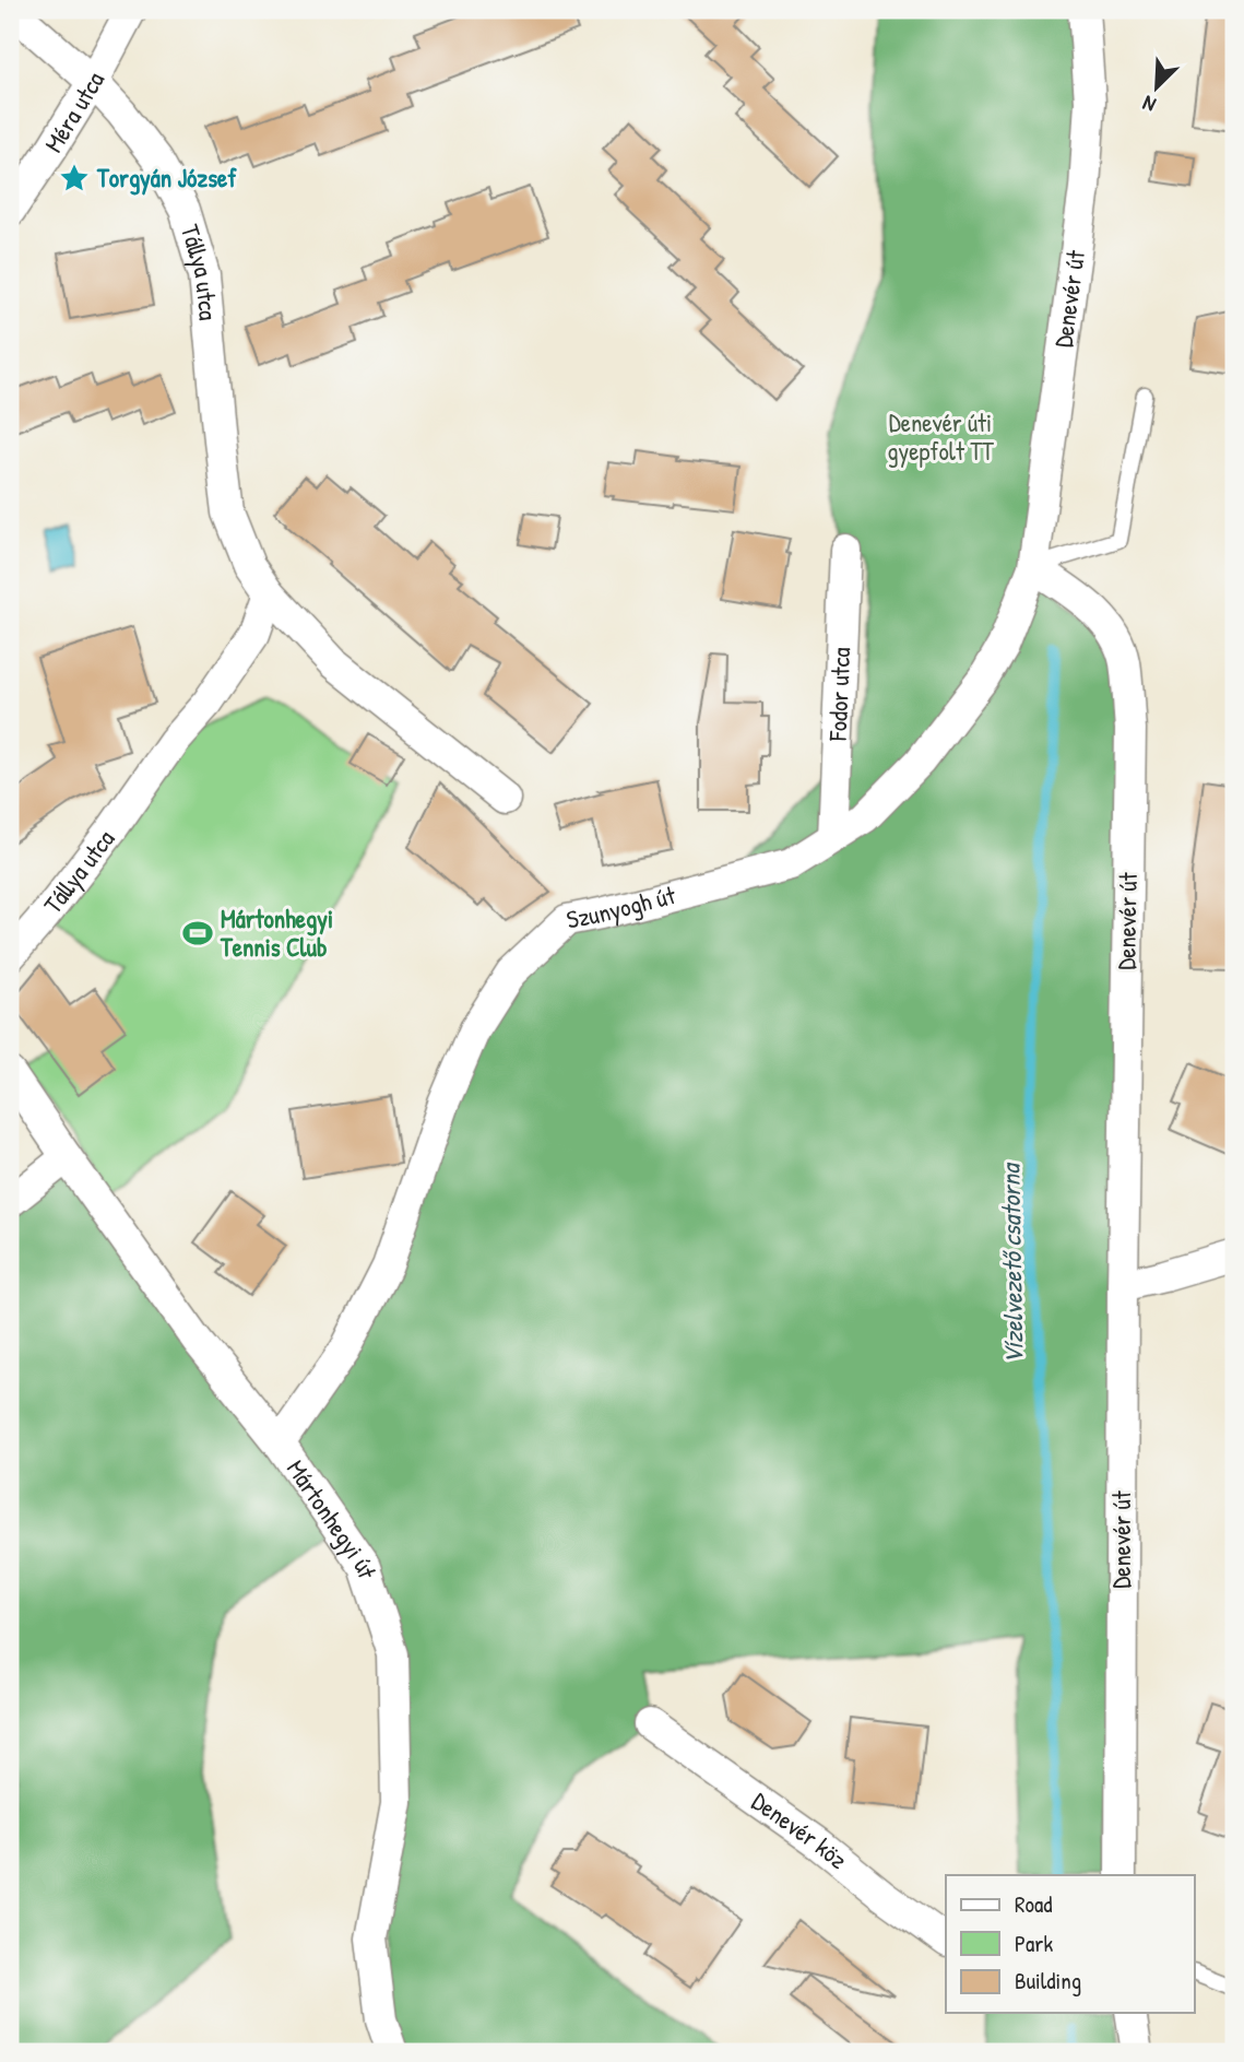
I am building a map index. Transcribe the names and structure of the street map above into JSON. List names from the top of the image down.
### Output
{
  "streets": {
    "street": [
      "Méra utca",
      "Tállya utca",
      "Denevér út",
      "Fodor utca",
      "Szunyogh út",
      "Mártonhegyi út",
      "Denevér köz"
    ]
  },
  "crossings": [
    ["Méra utca", "Tállya utca"],
    ["Denevér út", "Szunyogh út"],
    ["Fodor utca", "Szunyogh út"],
    ["Szunyogh út", "Mártonhegyi út"]
  ],
  "water": ["Vízelvezető csatorna"],
  "parks": ["Denevér úti gyepfolt TT"],
  "places": {
    "place": ["Torgyán József"],
    "sports": ["Mártonhegyi Tennis Club"]
  },
  "legend": ["Road", "Park", "Building"],
  "north": "bottom left"
}
